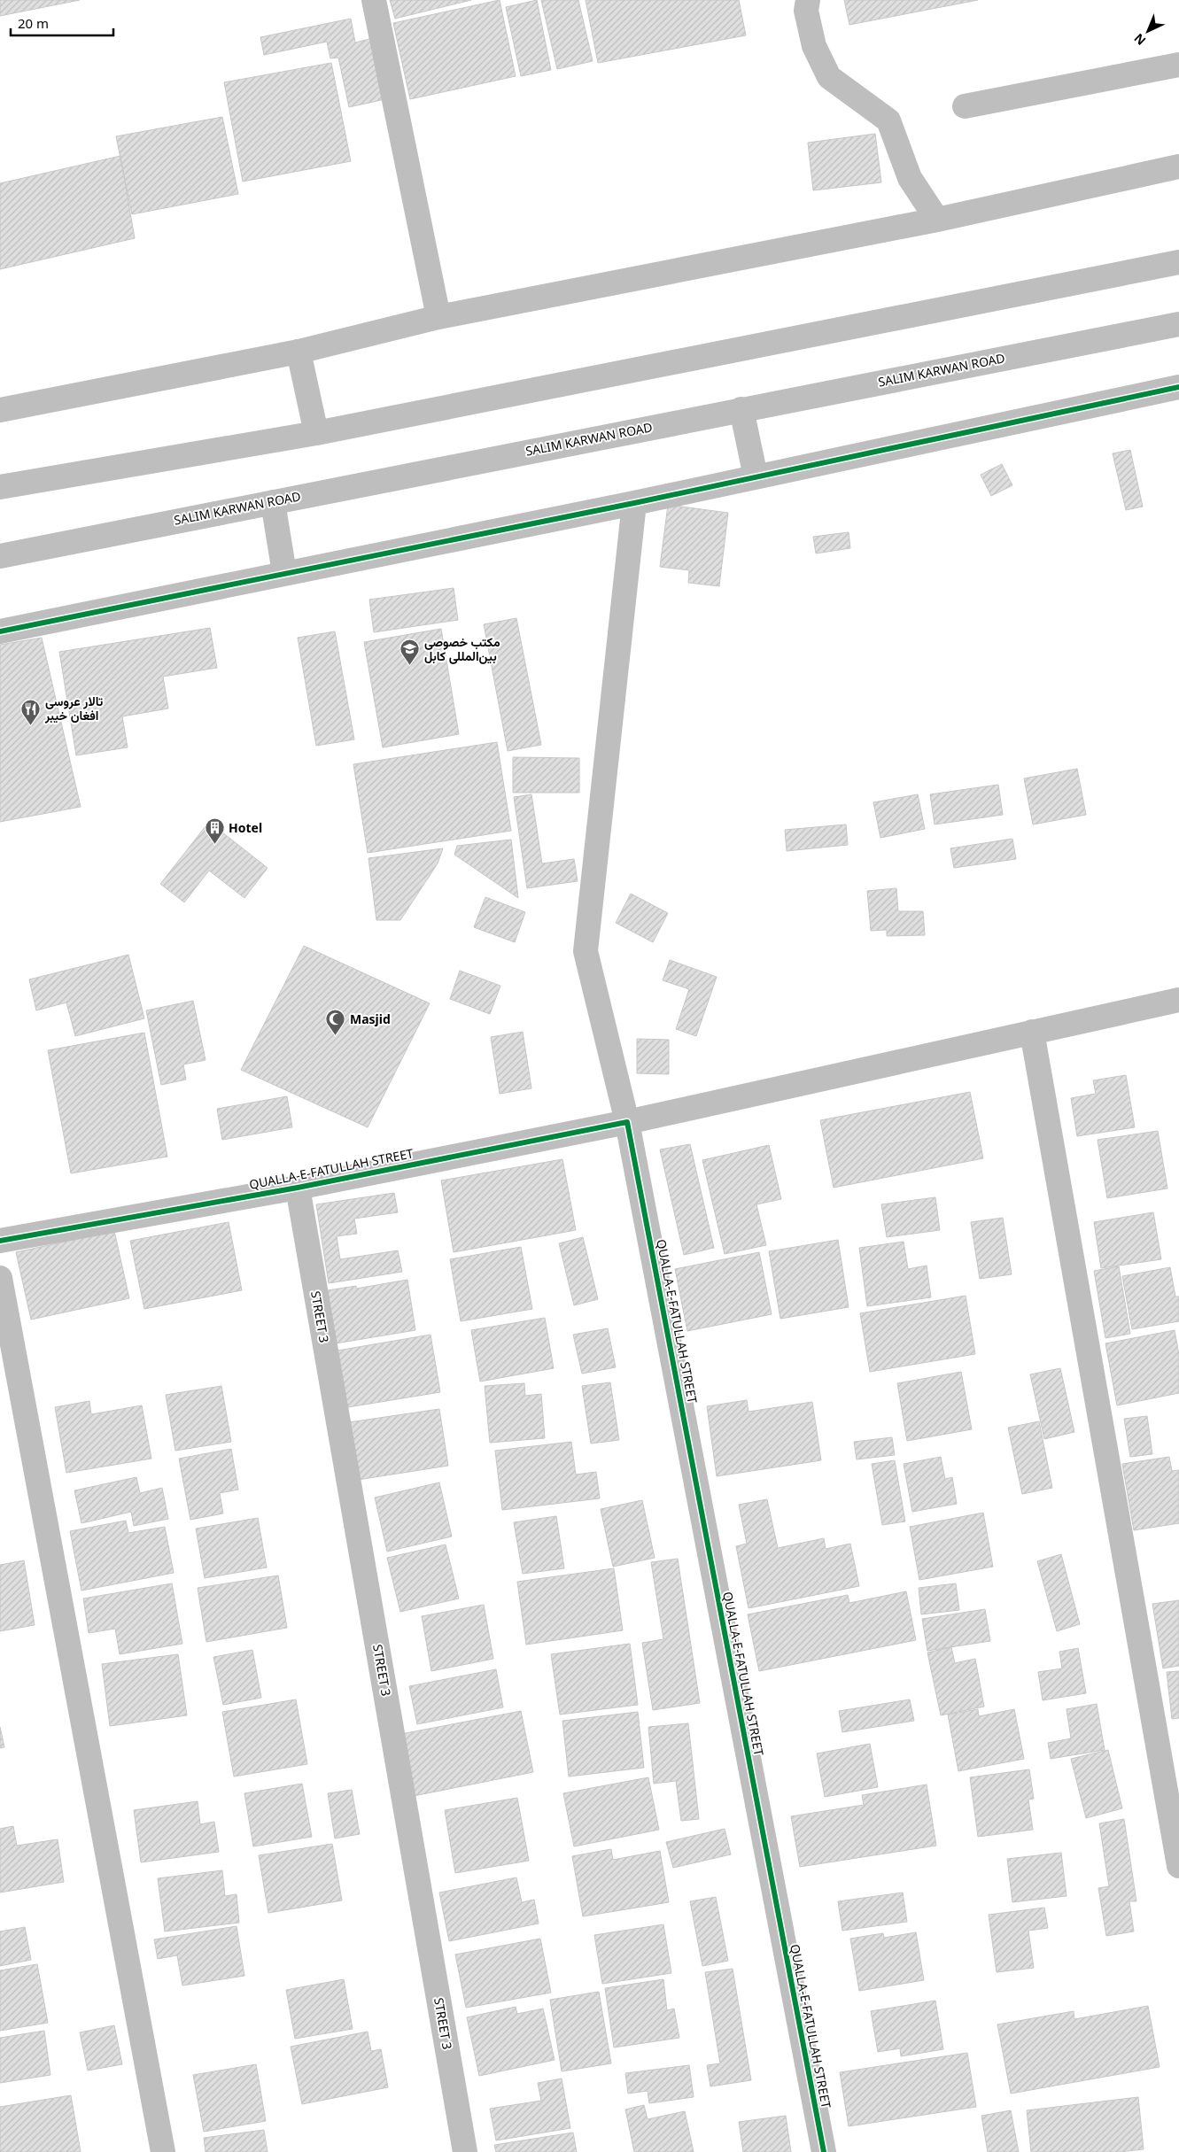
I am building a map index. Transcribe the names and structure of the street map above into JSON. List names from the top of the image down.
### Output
{
  "streets": {
    "street": ["SALIM KARWAN ROAD", "QUALLA-E-FATULLAH STREET", "STREET 3"]
  },
  "crossings": [
    ["QUALLA-E-FATULLAH STREET", "STREET 3"]
  ],
  "places": {
    "school or university": ["مکتب خصوصی بین‌المللی کابل"],
    "restaurant": ["تالار عروسی افغان خیبر"],
    "building": ["Hotel"],
    "mosque": ["Masjid"]
  },
  "scale_bar": "20 m",
  "north": "bottom left"
}
